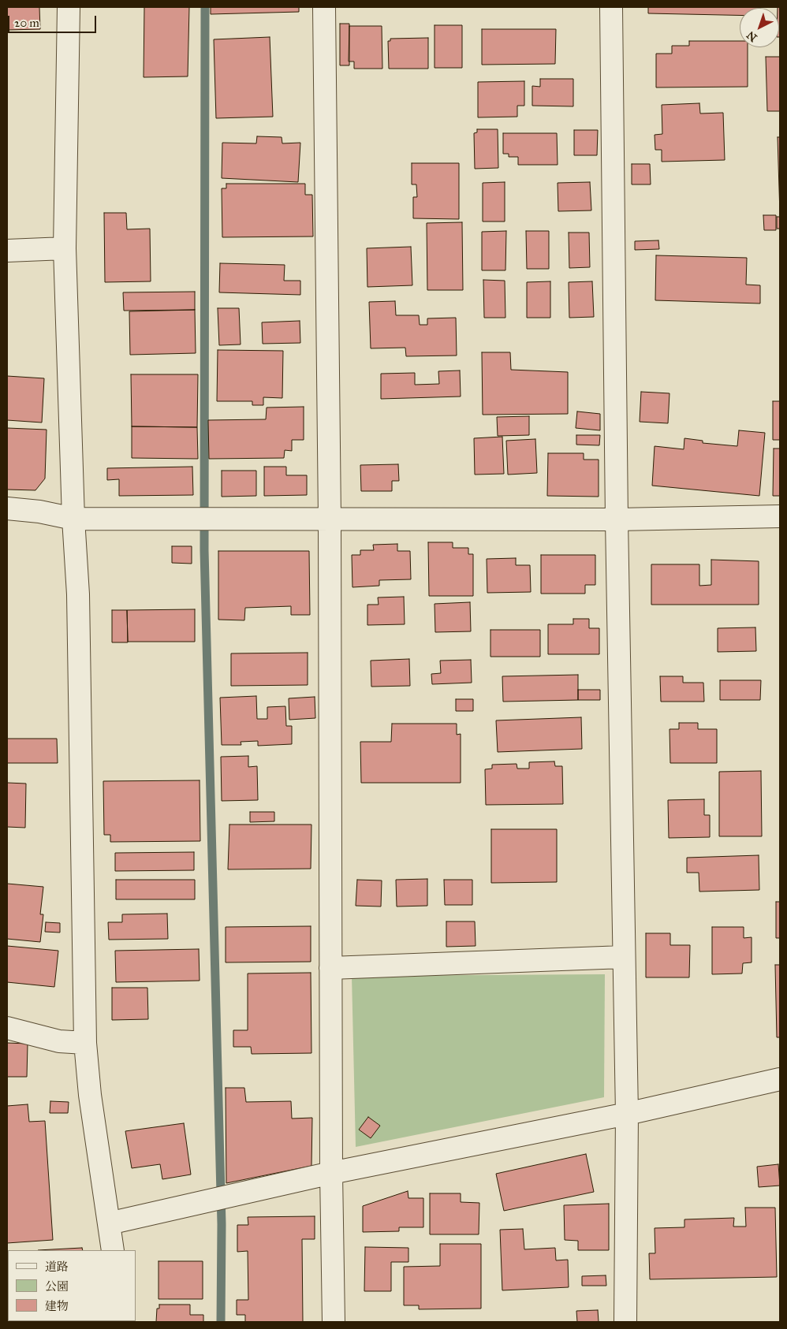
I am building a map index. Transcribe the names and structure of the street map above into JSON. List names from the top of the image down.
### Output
{
  "legend": ["道路", "公園", "建物"],
  "scale_bar": "20 m",
  "north": "bottom left"
}
